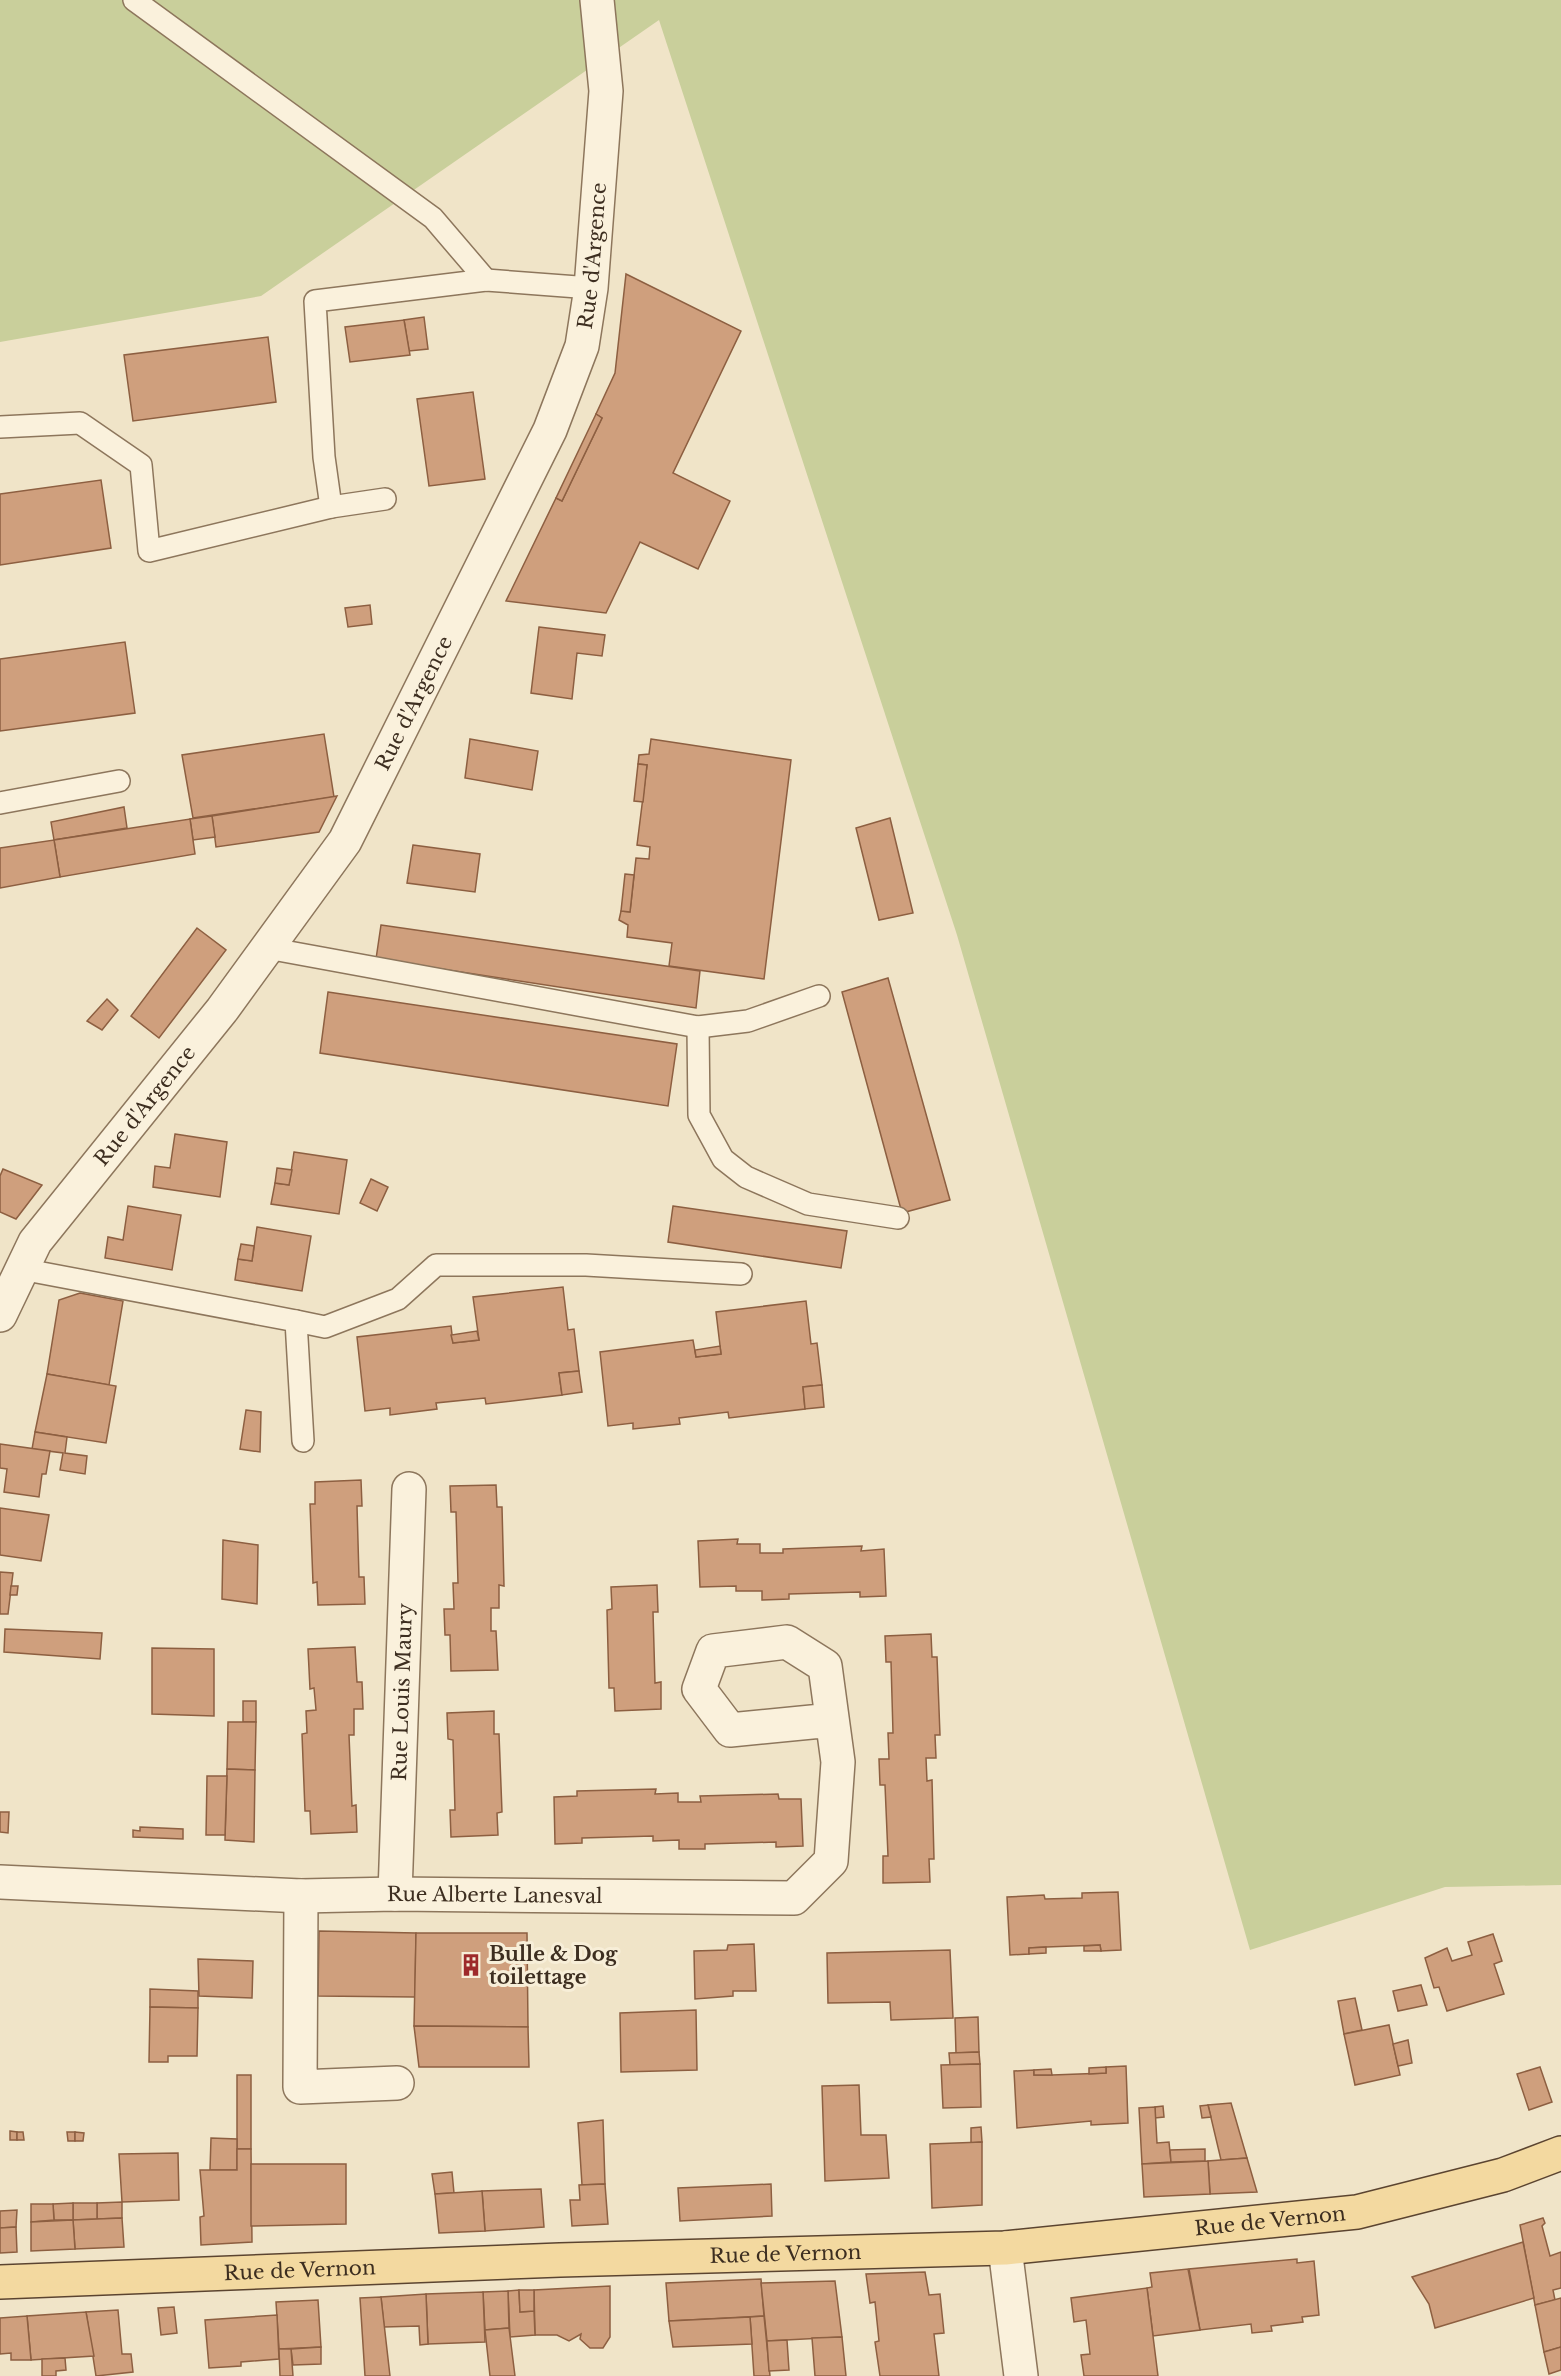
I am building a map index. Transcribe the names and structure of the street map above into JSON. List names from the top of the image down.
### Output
{
  "streets": {
    "main road": ["Rue de Vernon"],
    "street": ["Rue d'Argence", "Rue Louis Maury", "Rue Alberte Lanesval"]
  },
  "crossings": [
    ["Rue Louis Maury", "Rue Alberte Lanesval"]
  ],
  "places": {
    "building": ["Bulle & Dog toilettage"]
  }
}
